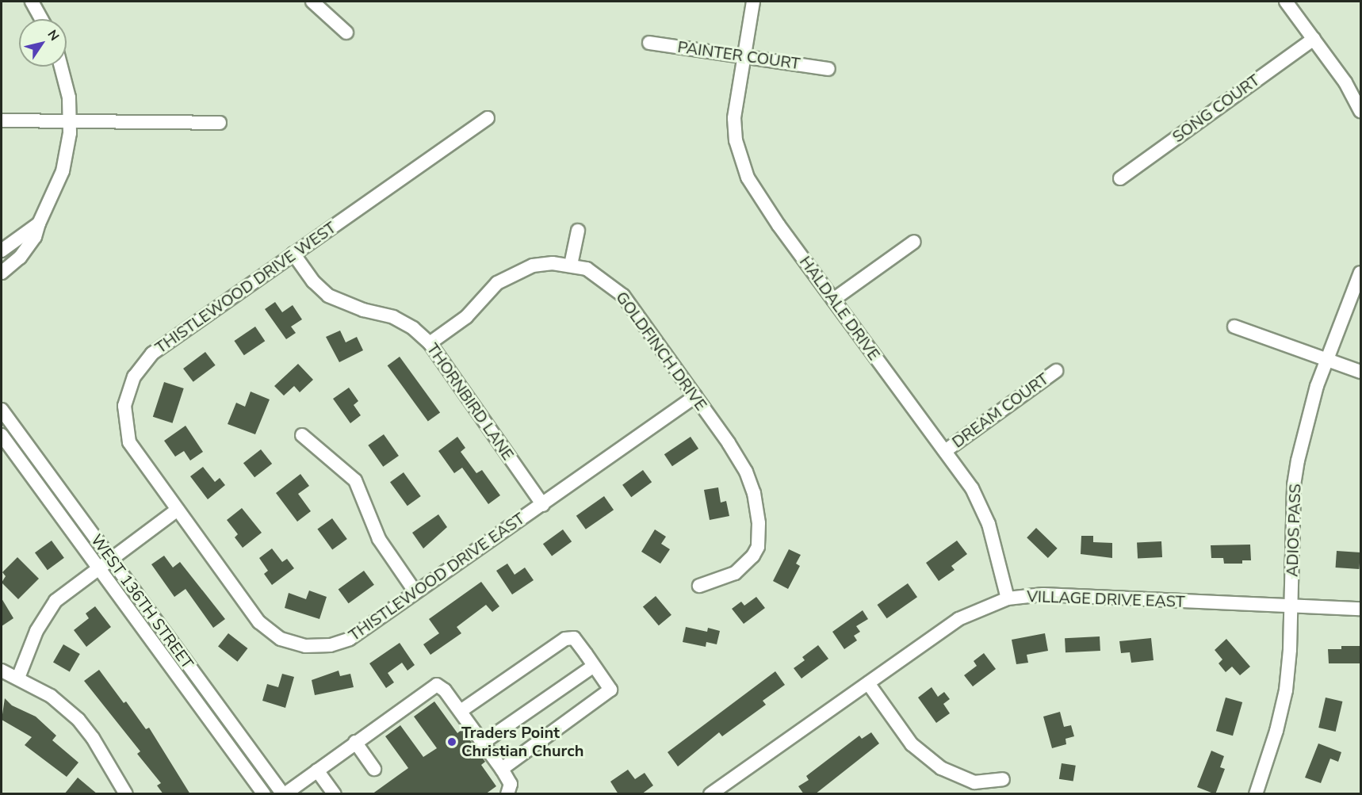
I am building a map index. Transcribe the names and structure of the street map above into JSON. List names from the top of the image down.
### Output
{
  "streets": {
    "street": [
      "PAINTER COURT",
      "SONG COURT",
      "THISTLEWOOD DRIVE WEST",
      "HALDALE DRIVE",
      "GOLDFINCH DRIVE",
      "THORNBIRD LANE",
      "DREAM COURT",
      "ADIOS PASS",
      "THISTLEWOOD DRIVE EAST",
      "VILLAGE DRIVE EAST",
      "WEST 136TH STREET"
    ]
  },
  "crossings": [
    ["PAINTER COURT", "HALDALE DRIVE"],
    ["THISTLEWOOD DRIVE WEST", "THORNBIRD LANE"],
    ["THISTLEWOOD DRIVE WEST", "THISTLEWOOD DRIVE EAST"],
    ["HALDALE DRIVE", "DREAM COURT"],
    ["HALDALE DRIVE", "VILLAGE DRIVE EAST"],
    ["GOLDFINCH DRIVE", "THORNBIRD LANE"],
    ["GOLDFINCH DRIVE", "THISTLEWOOD DRIVE EAST"],
    ["THORNBIRD LANE", "THISTLEWOOD DRIVE EAST"],
    ["ADIOS PASS", "VILLAGE DRIVE EAST"]
  ],
  "places": ["Traders Point Christian Church"],
  "north": "top right"
}
